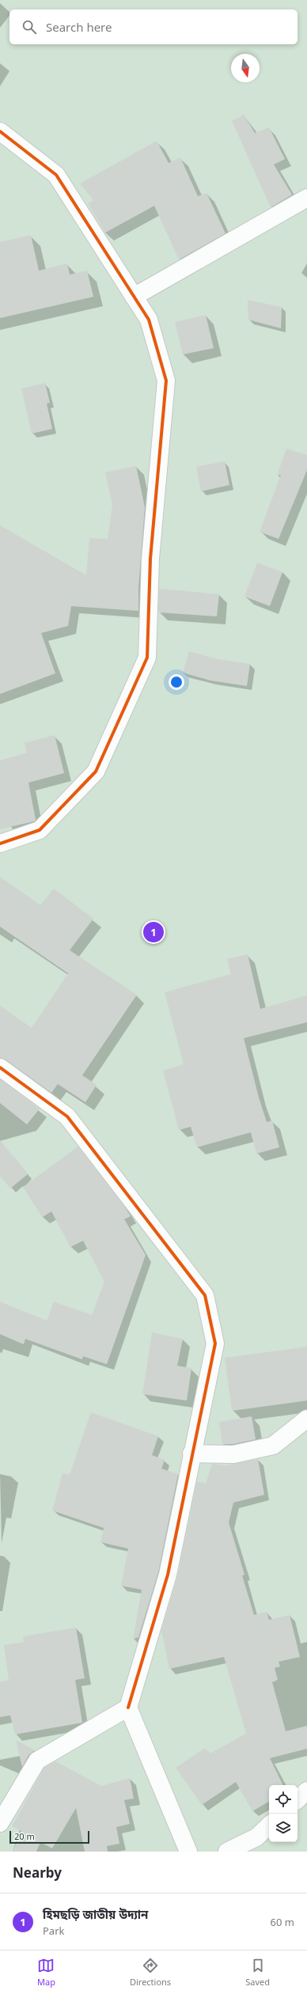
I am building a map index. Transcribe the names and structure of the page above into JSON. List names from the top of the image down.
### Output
{
  "scale_bar": "20 m",
  "north": "bottom",
  "page": {
    "search": "Search here",
    "pins": "1",
    "scale": "20 m",
    "heading": "Nearby",
    "list": [
      {
        "mark": "1",
        "name": "হিমছড়ি জাতীয় উদ্যান",
        "note": "Park",
        "value": "60 m"
      }
    ],
    "nav": ["Map", "Directions", "Saved"]
  }
}
